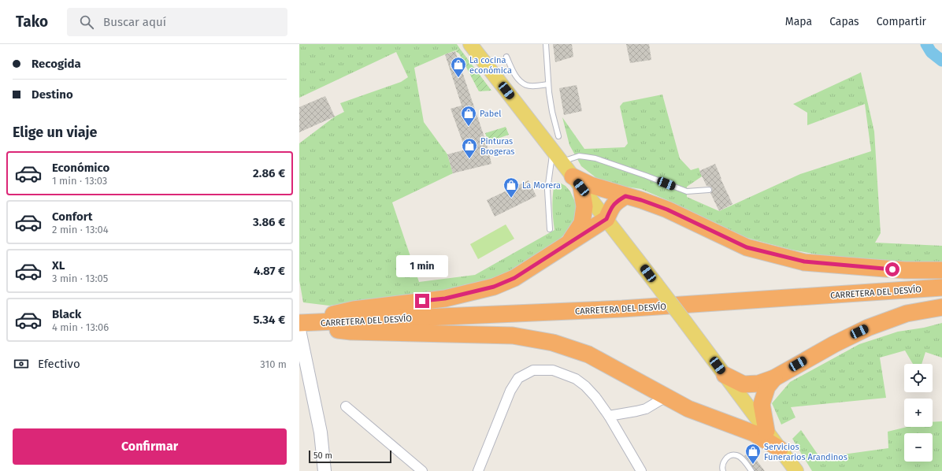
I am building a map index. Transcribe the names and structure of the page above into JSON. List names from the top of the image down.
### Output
{
  "streets": {
    "highway": ["CARRETERA DEL DESVÍO"]
  },
  "places": {
    "shop": [
      "La cocina económica",
      "Pabel",
      "Pinturas Brogeras",
      "La Morera",
      "Servicios Funerarios Arandinos"
    ]
  },
  "scale_bar": "50 m",
  "page": {
    "header": "Tako",
    "search": "Buscar aquí",
    "nav": ["Mapa", "Capas", "Compartir"],
    "banner": ["Recogida", "Destino"],
    "heading": "Elige un viaje",
    "list": [
      {
        "name": "Económico",
        "note": "1 min · 13:03",
        "value": "2.86 €"
      },
      {
        "name": "Confort",
        "note": "2 min · 13:04",
        "value": "3.86 €"
      },
      {
        "name": "XL",
        "note": "3 min · 13:05",
        "value": "4.87 €"
      },
      {
        "name": "Black",
        "note": "4 min · 13:06",
        "value": "5.34 €"
      }
    ],
    "bubble": "1 min",
    "pay": ["Efectivo", "310 m"],
    "map_buttons": ["+", "−"],
    "buttons": "Confirmar",
    "scale": "50 m"
  }
}
